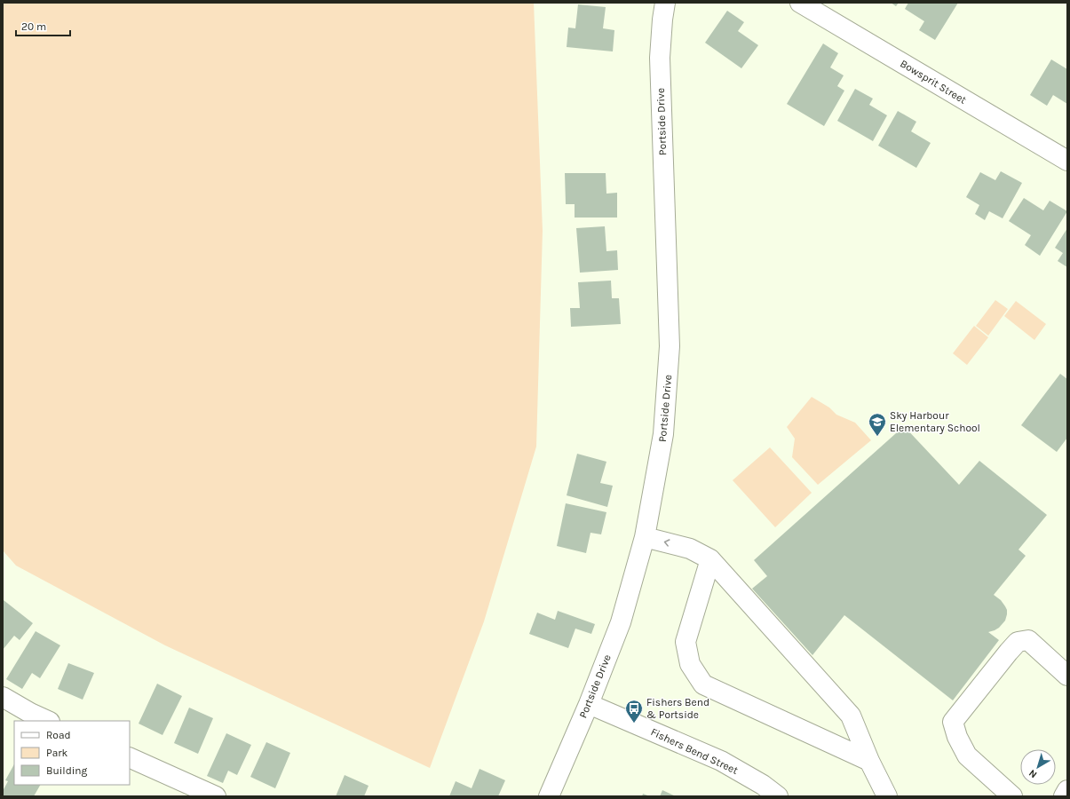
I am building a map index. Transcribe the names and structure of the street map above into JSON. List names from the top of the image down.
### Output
{
  "streets": {
    "street": ["Bowsprit Street", "Portside Drive", "Fishers Bend Street"]
  },
  "crossings": [
    ["Portside Drive", "Fishers Bend Street"]
  ],
  "places": {
    "school or university": ["Sky Harbour Elementary School"],
    "bus stop": ["Fishers Bend & Portside"]
  },
  "legend": ["Road", "Park", "Building"],
  "scale_bar": "20 m",
  "north": "bottom left"
}
